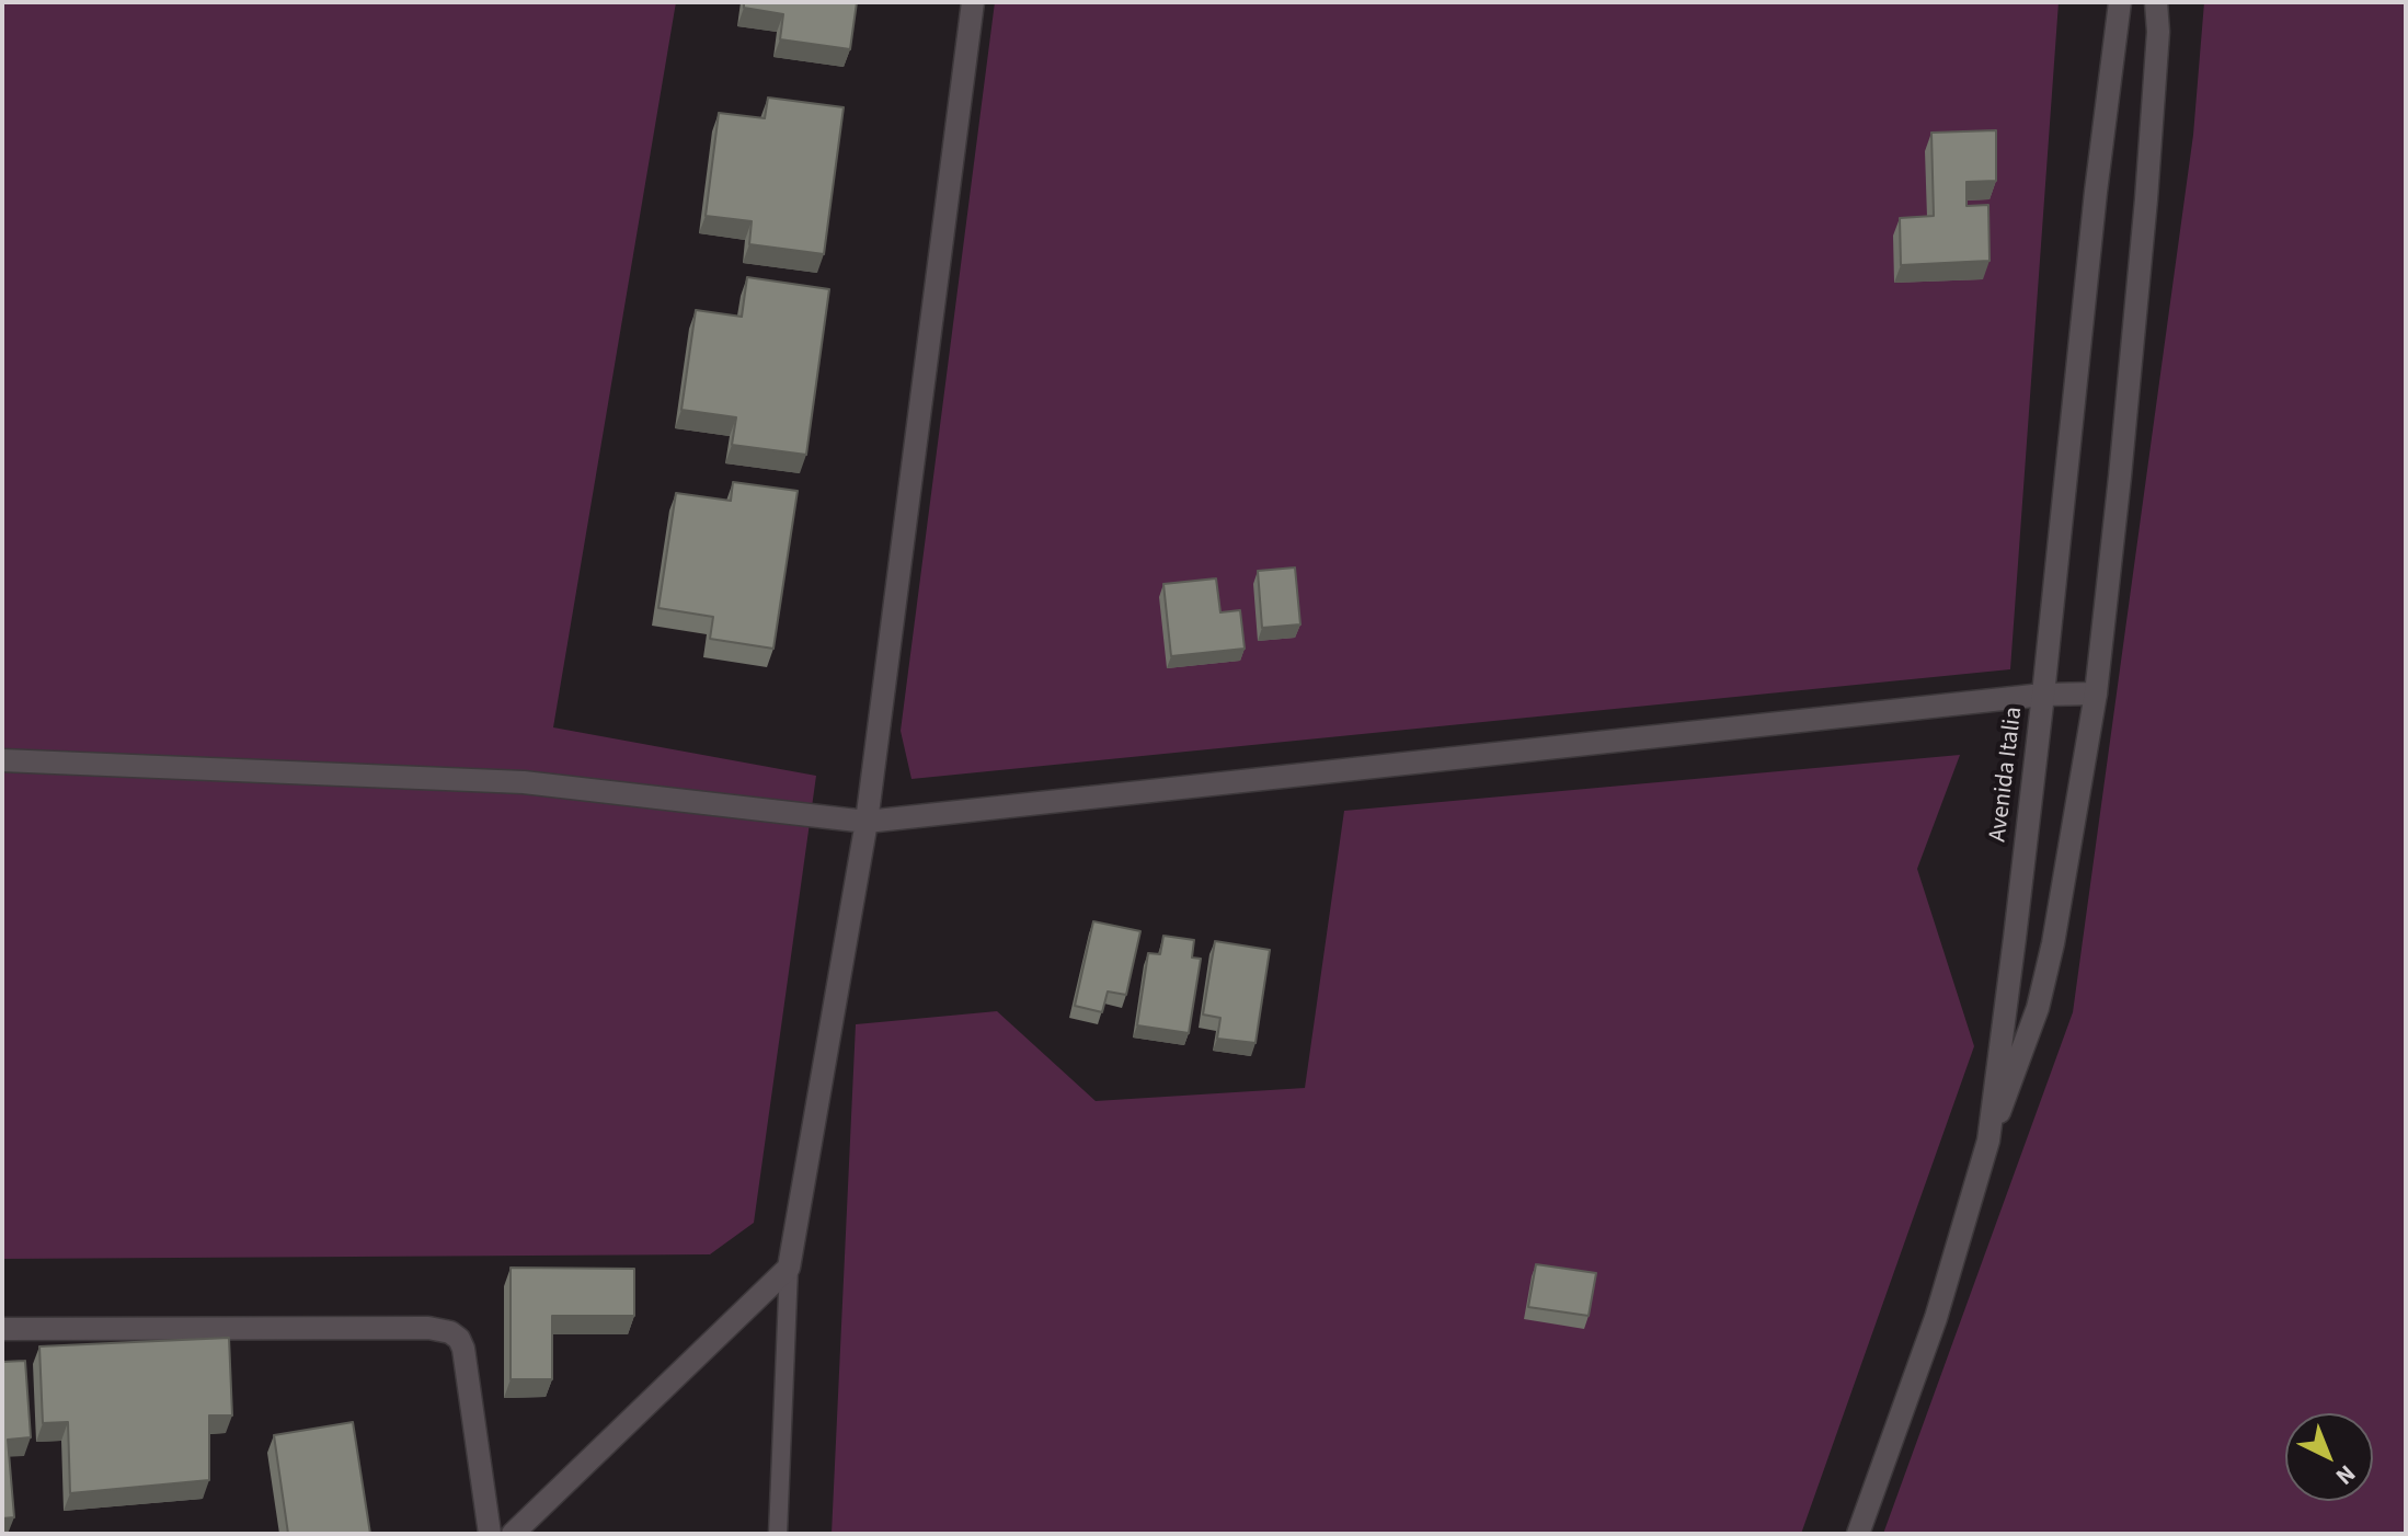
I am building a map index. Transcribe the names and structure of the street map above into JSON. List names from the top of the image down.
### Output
{
  "streets": {
    "street": ["Avenida Italia"]
  },
  "north": "bottom right"
}
